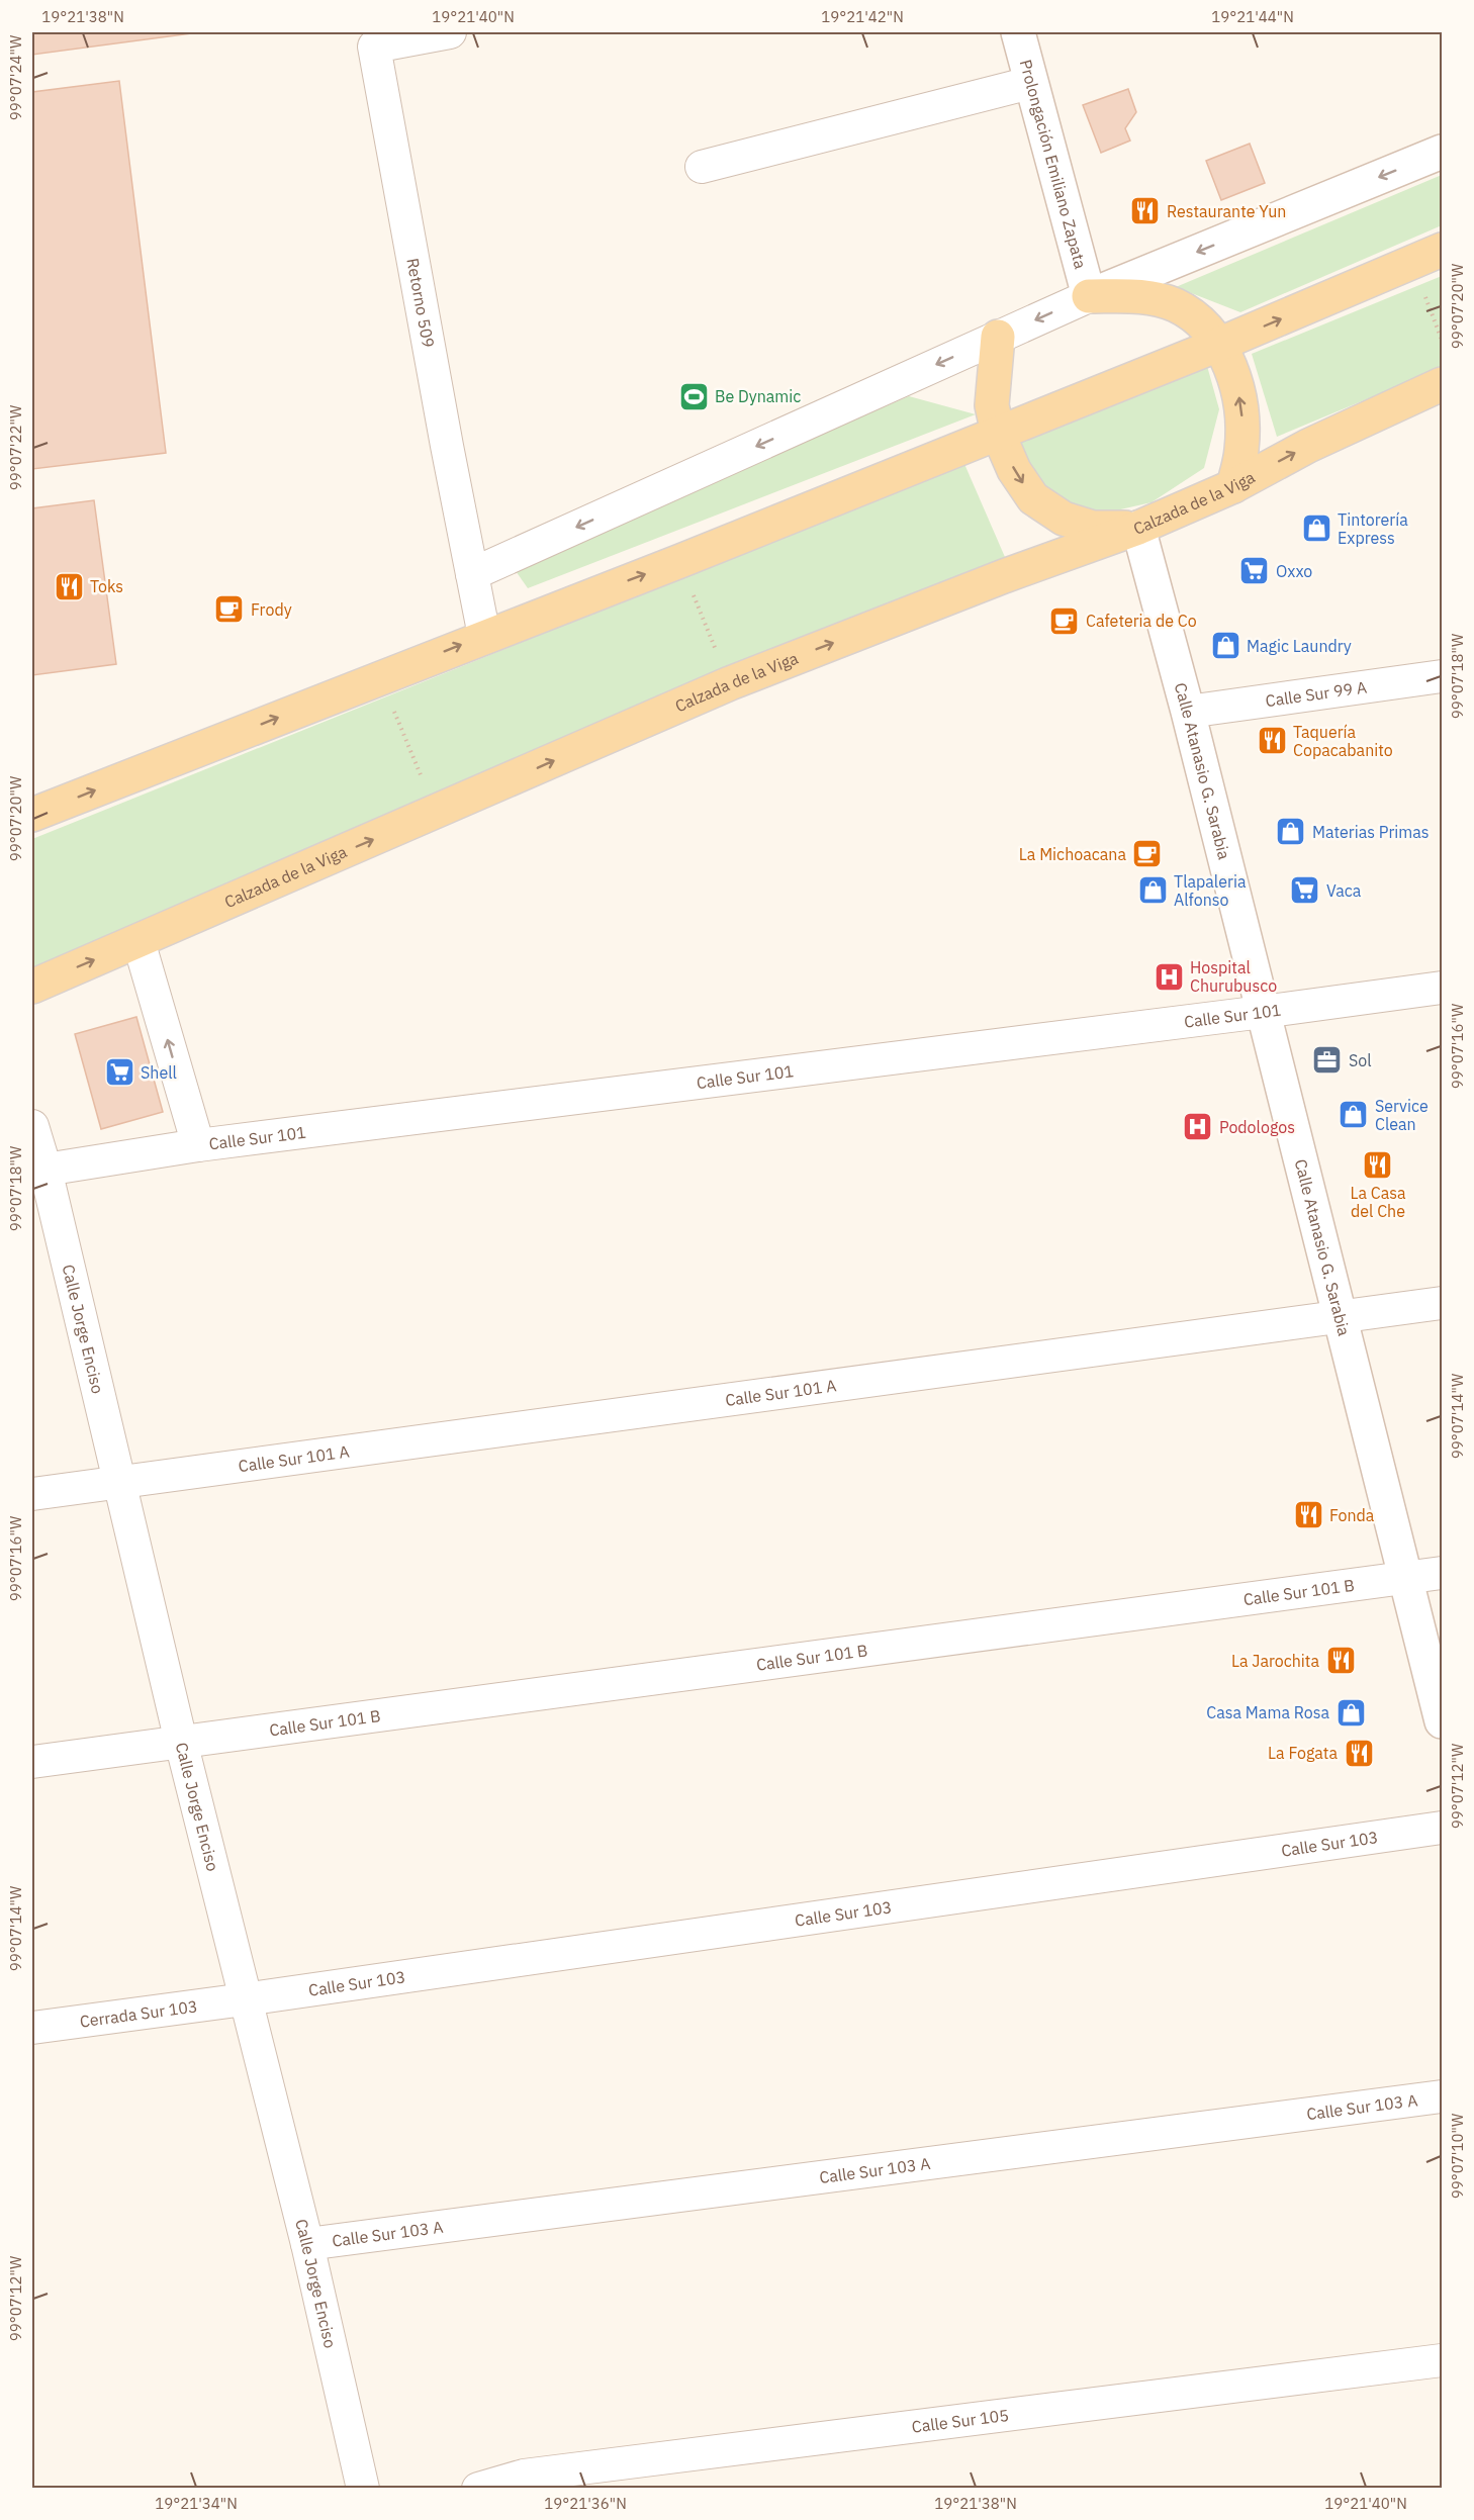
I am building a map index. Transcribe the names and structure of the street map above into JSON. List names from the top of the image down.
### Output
{
  "streets": {
    "main road": ["Calzada de la Viga"],
    "street": [
      "Prolongación Emiliano Zapata",
      "Retorno 509",
      "Calle Sur 99 A",
      "Calle Atanasio G. Sarabia",
      "Calle Sur 101",
      "Calle Jorge Enciso",
      "Calle Sur 101 A",
      "Calle Sur 101 B",
      "Calle Sur 103",
      "Cerrada Sur 103",
      "Calle Sur 103 A",
      "Calle Sur 105"
    ]
  },
  "crossings": [
    ["Calzada de la Viga", "Calle Atanasio G. Sarabia"],
    ["Calle Sur 99 A", "Calle Atanasio G. Sarabia"],
    ["Calle Atanasio G. Sarabia", "Calle Sur 101"],
    ["Calle Atanasio G. Sarabia", "Calle Sur 101 A"],
    ["Calle Atanasio G. Sarabia", "Calle Sur 101 B"],
    ["Calle Sur 101", "Calle Jorge Enciso"],
    ["Calle Jorge Enciso", "Calle Sur 101 A"],
    ["Calle Jorge Enciso", "Calle Sur 101 B"],
    ["Calle Jorge Enciso", "Calle Sur 103"],
    ["Calle Jorge Enciso", "Cerrada Sur 103"],
    ["Calle Jorge Enciso", "Calle Sur 103 A"],
    ["Calle Sur 103", "Cerrada Sur 103"]
  ],
  "places": {
    "restaurant": [
      "Restaurante Yun",
      "Toks",
      "Taquería Copacabanito",
      "La Casa del Che",
      "Fonda",
      "La Jarochita",
      "La Fogata"
    ],
    "sports": ["Be Dynamic"],
    "shop": [
      "Tintorería Express",
      "Magic Laundry",
      "Materias Primas",
      "Tlapaleria Alfonso",
      "Service Clean",
      "Casa Mama Rosa"
    ],
    "supermarket": ["Oxxo", "Vaca", "Shell"],
    "cafe": ["Frody", "Cafeteria de Co", "La Michoacana"],
    "hospital": ["Hospital Churubusco", "Podologos"],
    "office": ["Sol"]
  },
  "coordinates": [
    "19°21'38\"N",
    "19°21'40\"N",
    "19°21'42\"N",
    "19°21'44\"N",
    "99°07'24\"W",
    "99°07'20\"W",
    "99°07'22\"W",
    "99°07'18\"W",
    "99°07'16\"W",
    "99°07'14\"W",
    "99°07'12\"W",
    "99°07'10\"W",
    "19°21'34\"N",
    "19°21'36\"N"
  ]
}
